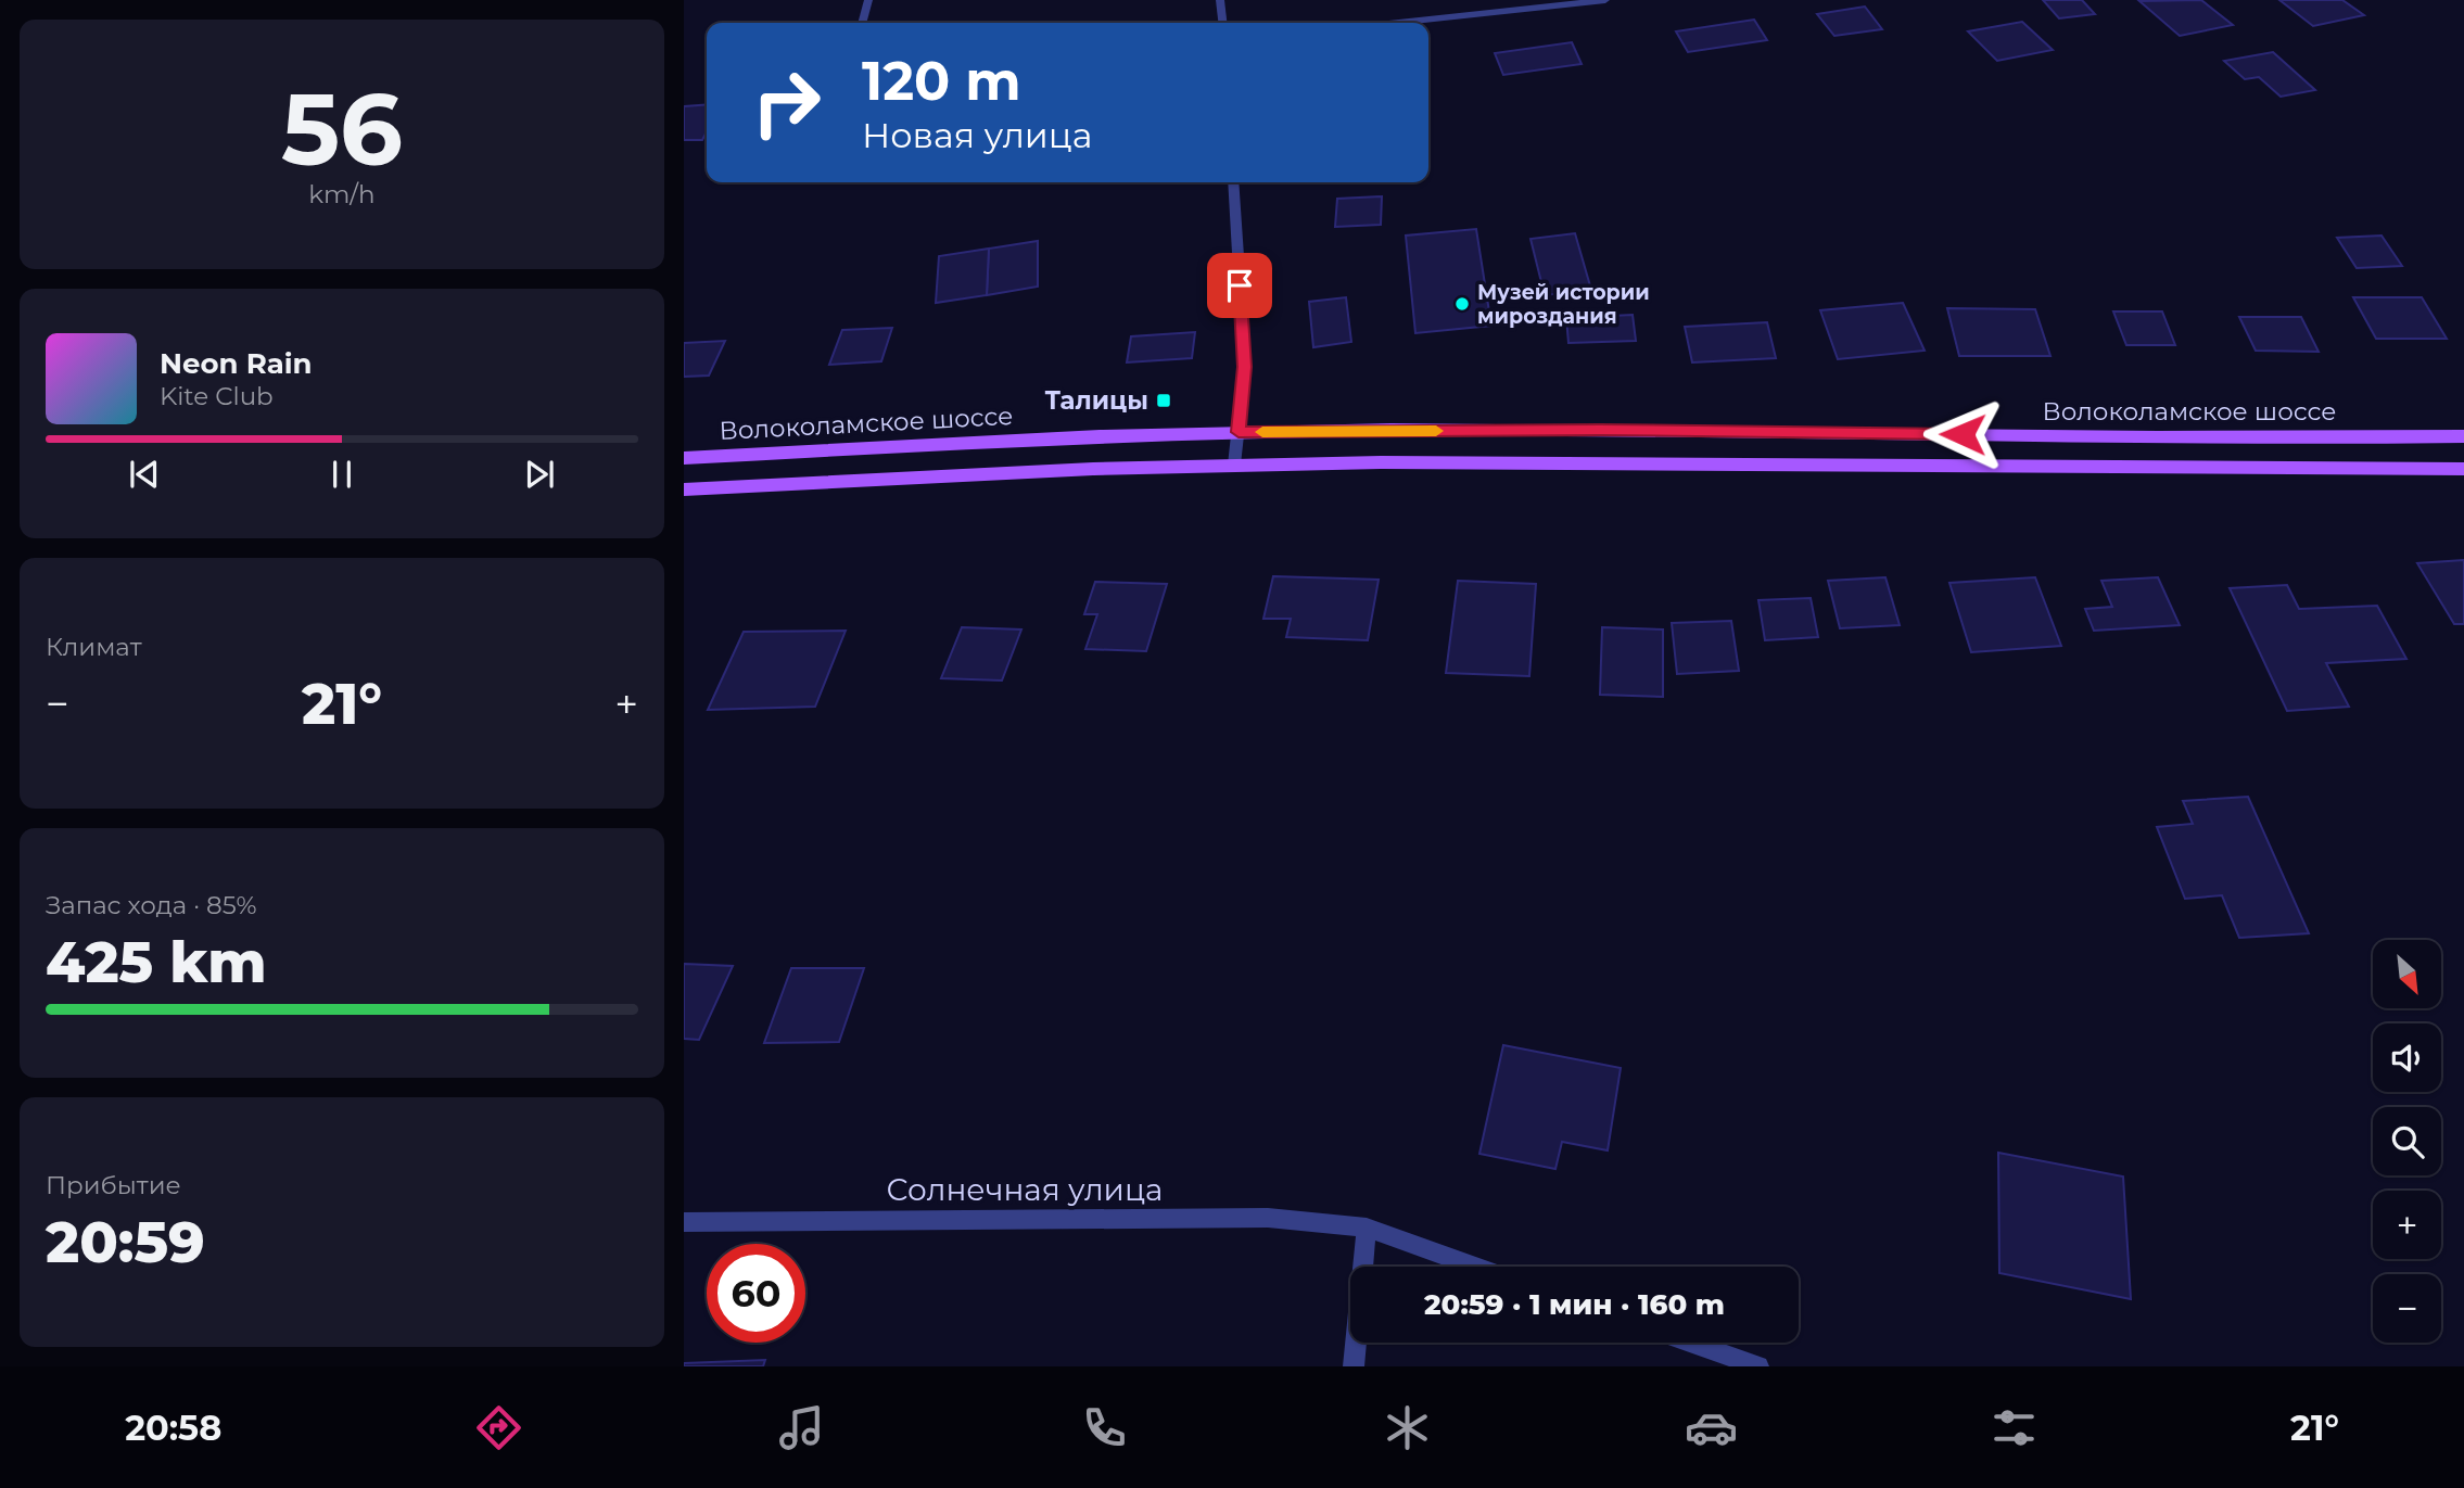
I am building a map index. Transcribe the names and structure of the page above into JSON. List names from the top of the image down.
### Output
{
  "streets": {
    "main road": ["Волоколамское шоссе"],
    "street": ["Солнечная улица"]
  },
  "places": {
    "other": ["Музей истории мироздания"],
    "transit": ["Талицы"]
  },
  "north": "bottom right",
  "page": {
    "tile": [
      ["56", "km/h"],
      "Климат",
      ["Запас хода · 85%", "425 km"],
      ["Прибытие", "20:59"]
    ],
    "turn": ["120 m", "Новая улица"],
    "song": ["Neon Rain", "Kite Club"],
    "heat": ["−", "21°", "+"],
    "map_buttons": ["+", "−"],
    "limit": "60",
    "trip": "20:59 · 1 мин · 160 m",
    "tabs": ["20:58", "21°"]
  }
}
